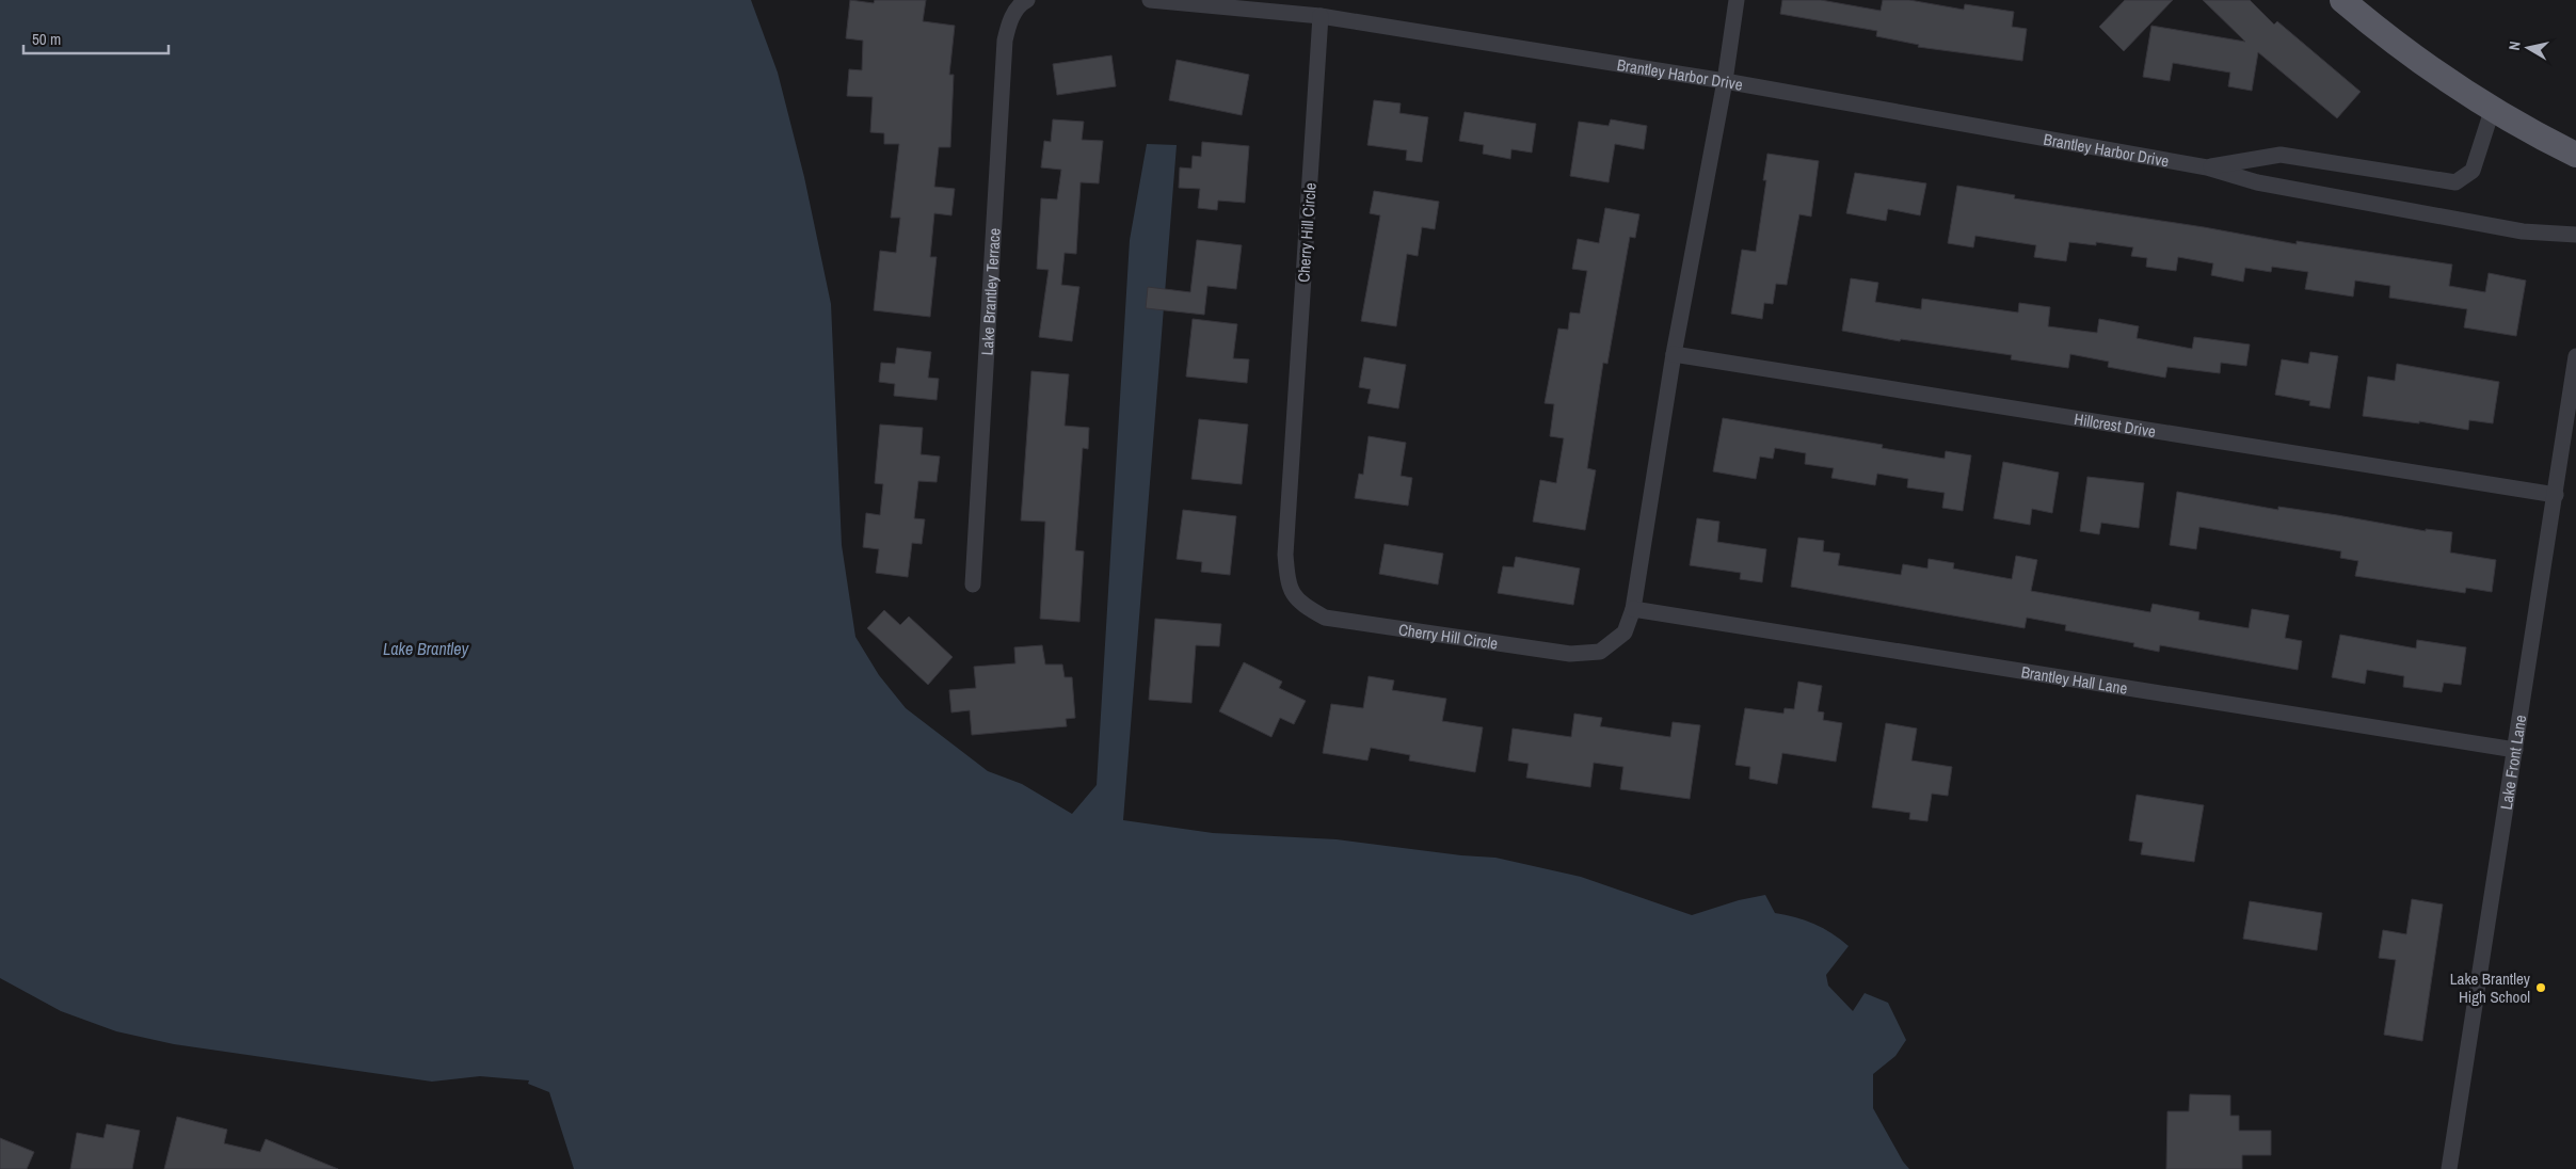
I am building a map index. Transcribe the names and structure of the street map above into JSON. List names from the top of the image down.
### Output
{
  "streets": {
    "street": [
      "Brantley Harbor Drive",
      "Cherry Hill Circle",
      "Lake Brantley Terrace",
      "Hillcrest Drive",
      "Brantley Hall Lane",
      "Lake Front Lane"
    ]
  },
  "crossings": [
    ["Brantley Harbor Drive", "Cherry Hill Circle"],
    ["Cherry Hill Circle", "Hillcrest Drive"],
    ["Cherry Hill Circle", "Brantley Hall Lane"],
    ["Hillcrest Drive", "Lake Front Lane"],
    ["Brantley Hall Lane", "Lake Front Lane"]
  ],
  "water": ["Lake Brantley"],
  "places": ["Lake Brantley High School"],
  "scale_bar": "50 m",
  "north": "left"
}
